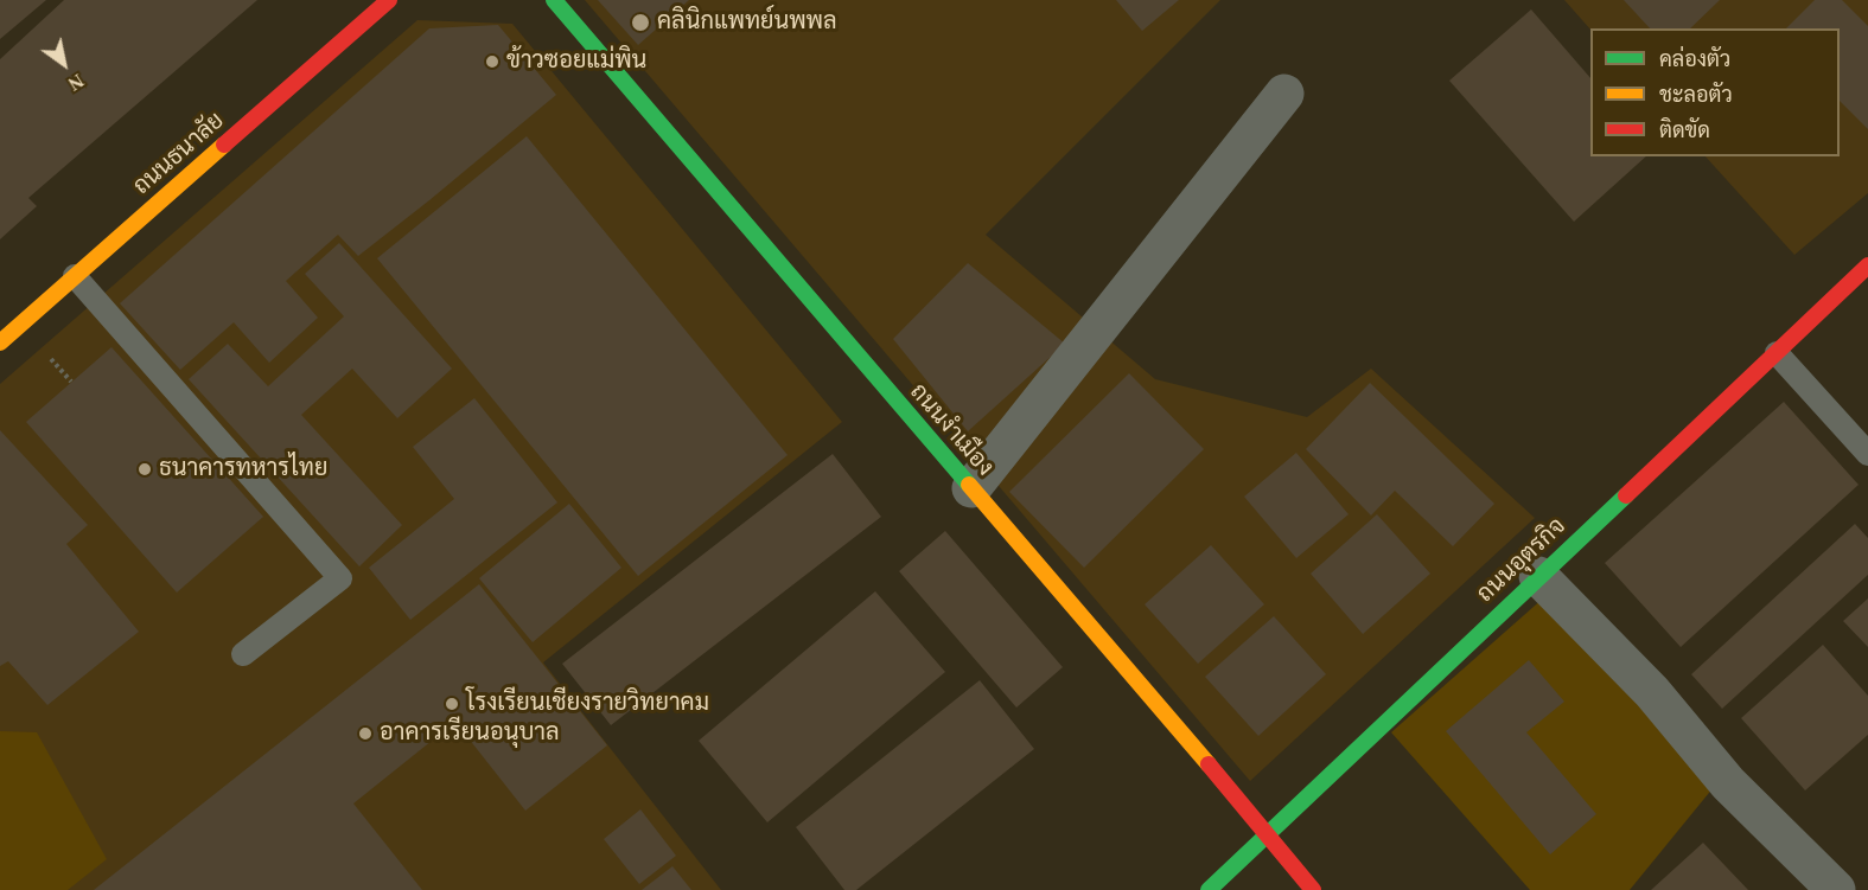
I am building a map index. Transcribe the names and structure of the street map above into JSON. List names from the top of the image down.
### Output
{
  "streets": {
    "street": ["ถนนธนาลัย", "ถนนงำเมือง", "ถนนอุตรกิจ"]
  },
  "crossings": [
    ["ถนนงำเมือง", "ถนนอุตรกิจ"]
  ],
  "places": [
    "คลินิกแพทย์นพพล",
    "ข้าวซอยแม่พิน",
    "ธนาคารทหารไทย",
    "โรงเรียนเชียงรายวิทยาคม",
    "อาคารเรียนอนุบาล"
  ],
  "legend": ["คล่องตัว", "ชะลอตัว", "ติดขัด"],
  "north": "bottom right"
}
